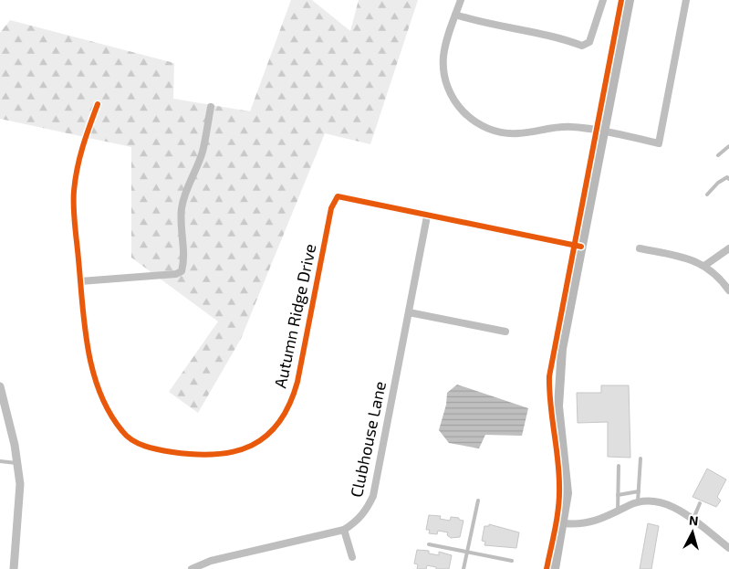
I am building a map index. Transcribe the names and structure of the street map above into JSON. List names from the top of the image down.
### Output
{
  "streets": {
    "street": ["Autumn Ridge Drive", "Clubhouse Lane"]
  },
  "crossings": [
    ["Autumn Ridge Drive", "Clubhouse Lane"]
  ],
  "north": "top"
}
